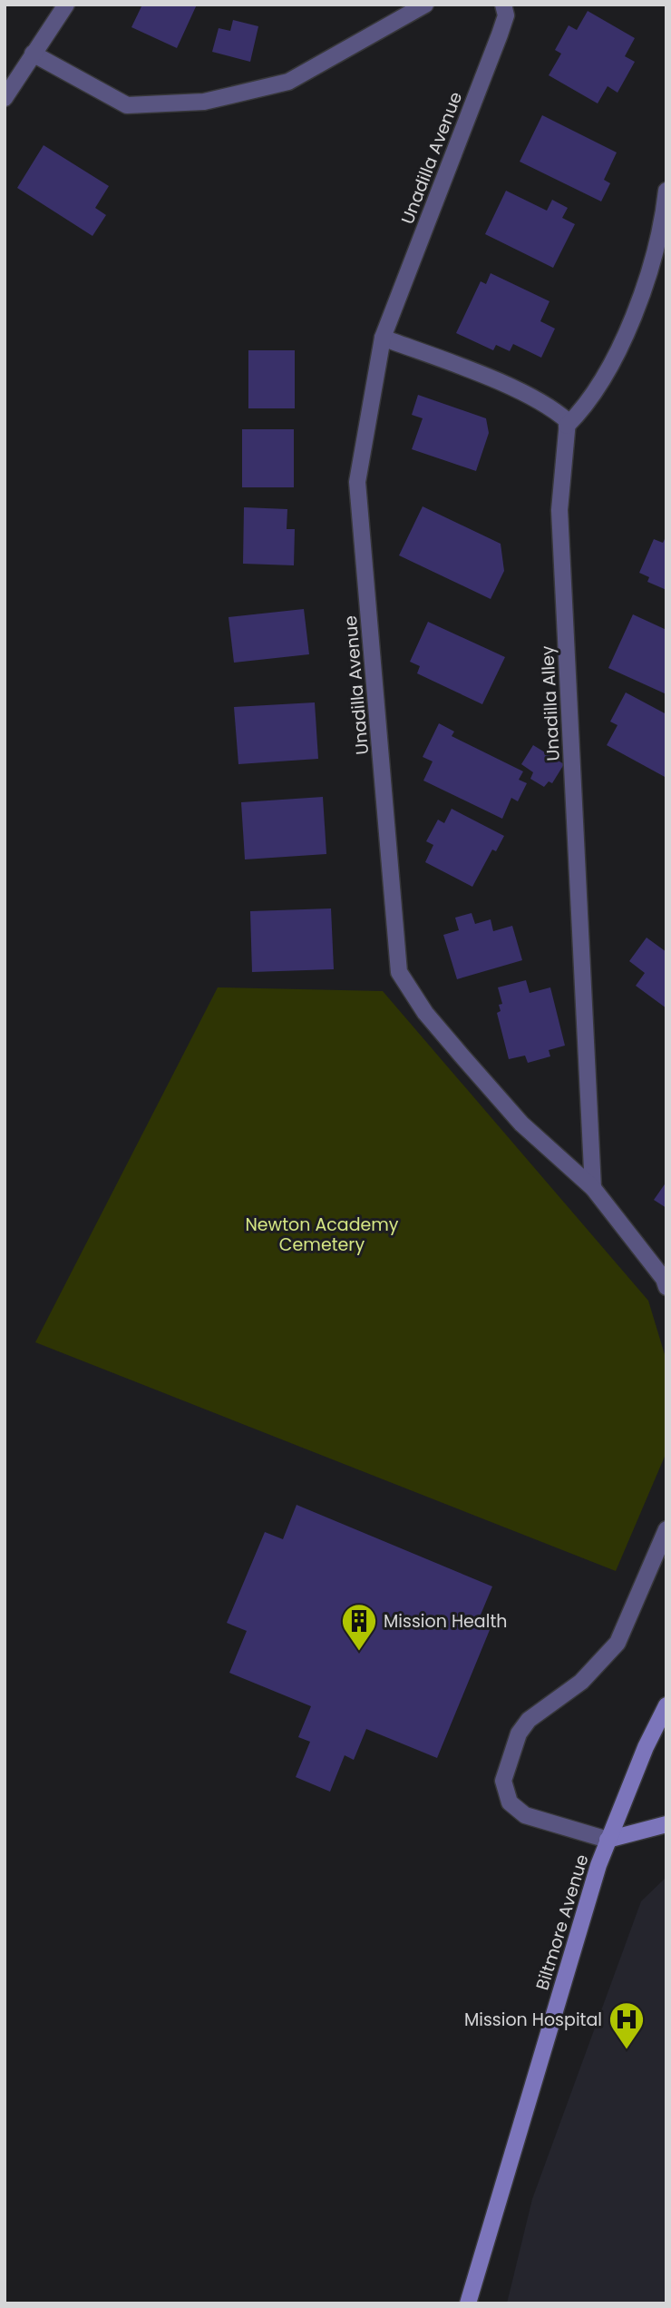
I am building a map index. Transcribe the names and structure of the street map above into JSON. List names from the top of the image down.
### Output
{
  "streets": {
    "main road": ["Biltmore Avenue"],
    "street": ["Unadilla Avenue", "Unadilla Alley"]
  },
  "crossings": [
    ["Unadilla Avenue", "Unadilla Alley"]
  ],
  "parks": ["Newton Academy Cemetery"],
  "places": {
    "building": ["Mission Health"],
    "hospital": ["Mission Hospital"]
  }
}
